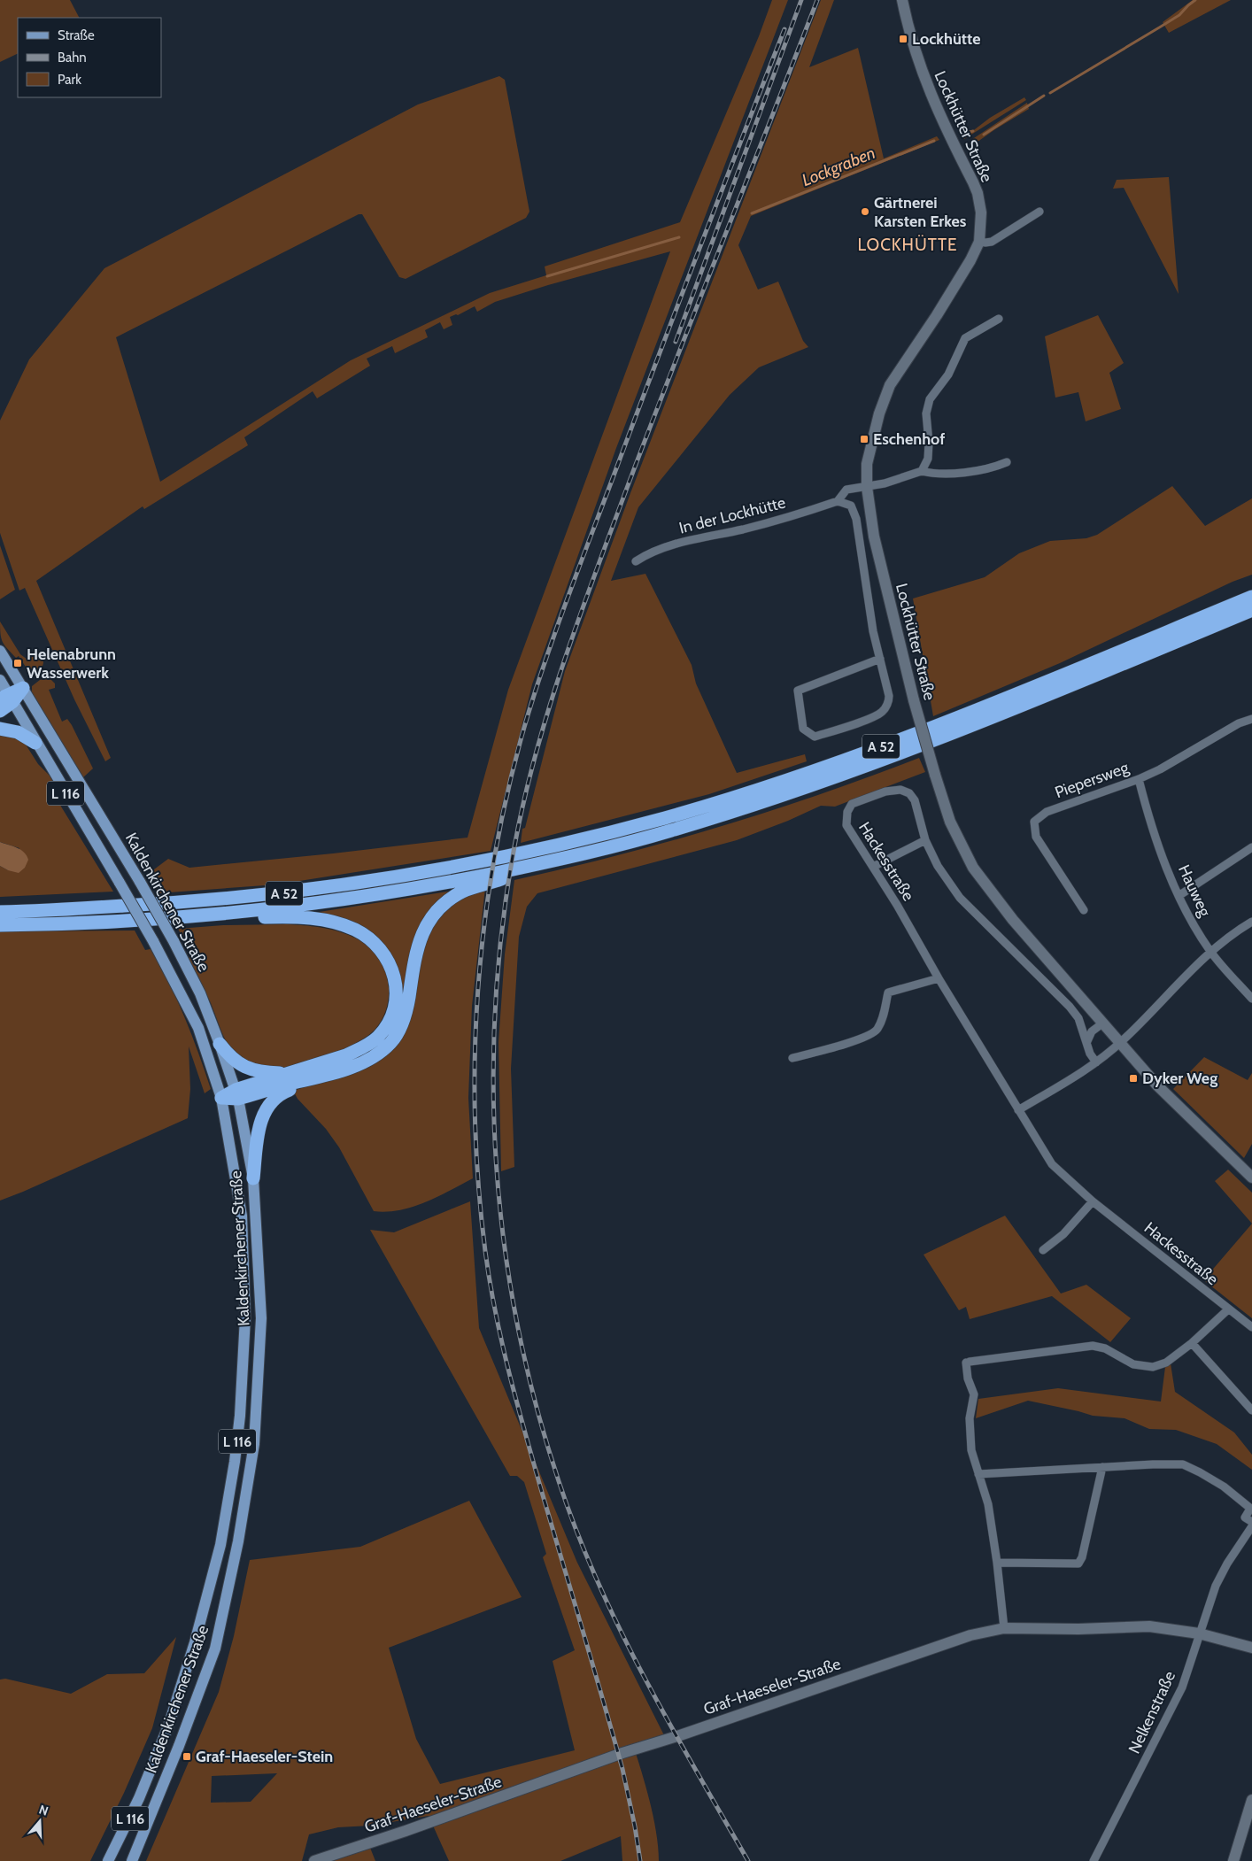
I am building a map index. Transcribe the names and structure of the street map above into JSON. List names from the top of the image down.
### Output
{
  "streets": {
    "highway": ["A 52"],
    "main road": ["L 116", "Kaldenkirchener Straße"],
    "street": [
      "Lockhütter Straße",
      "In der Lockhütte",
      "Piepersweg",
      "Hackesstraße",
      "Hauweg",
      "Graf-Haeseler-Straße",
      "Nelkenstraße"
    ]
  },
  "crossings": [
    ["Lockhütter Straße", "In der Lockhütte"],
    ["Piepersweg", "Hauweg"],
    ["Graf-Haeseler-Straße", "Nelkenstraße"]
  ],
  "districts": ["LOCKHÜTTE"],
  "water": ["Lockgraben"],
  "places": {
    "transit": [
      "Lockhütte",
      "Eschenhof",
      "Helenabrunn Wasserwerk",
      "Dyker Weg",
      "Graf-Haeseler-Stein"
    ],
    "other": ["Gärtnerei Karsten Erkes"]
  },
  "legend": ["Straße", "Bahn", "Park"],
  "north": "top"
}
